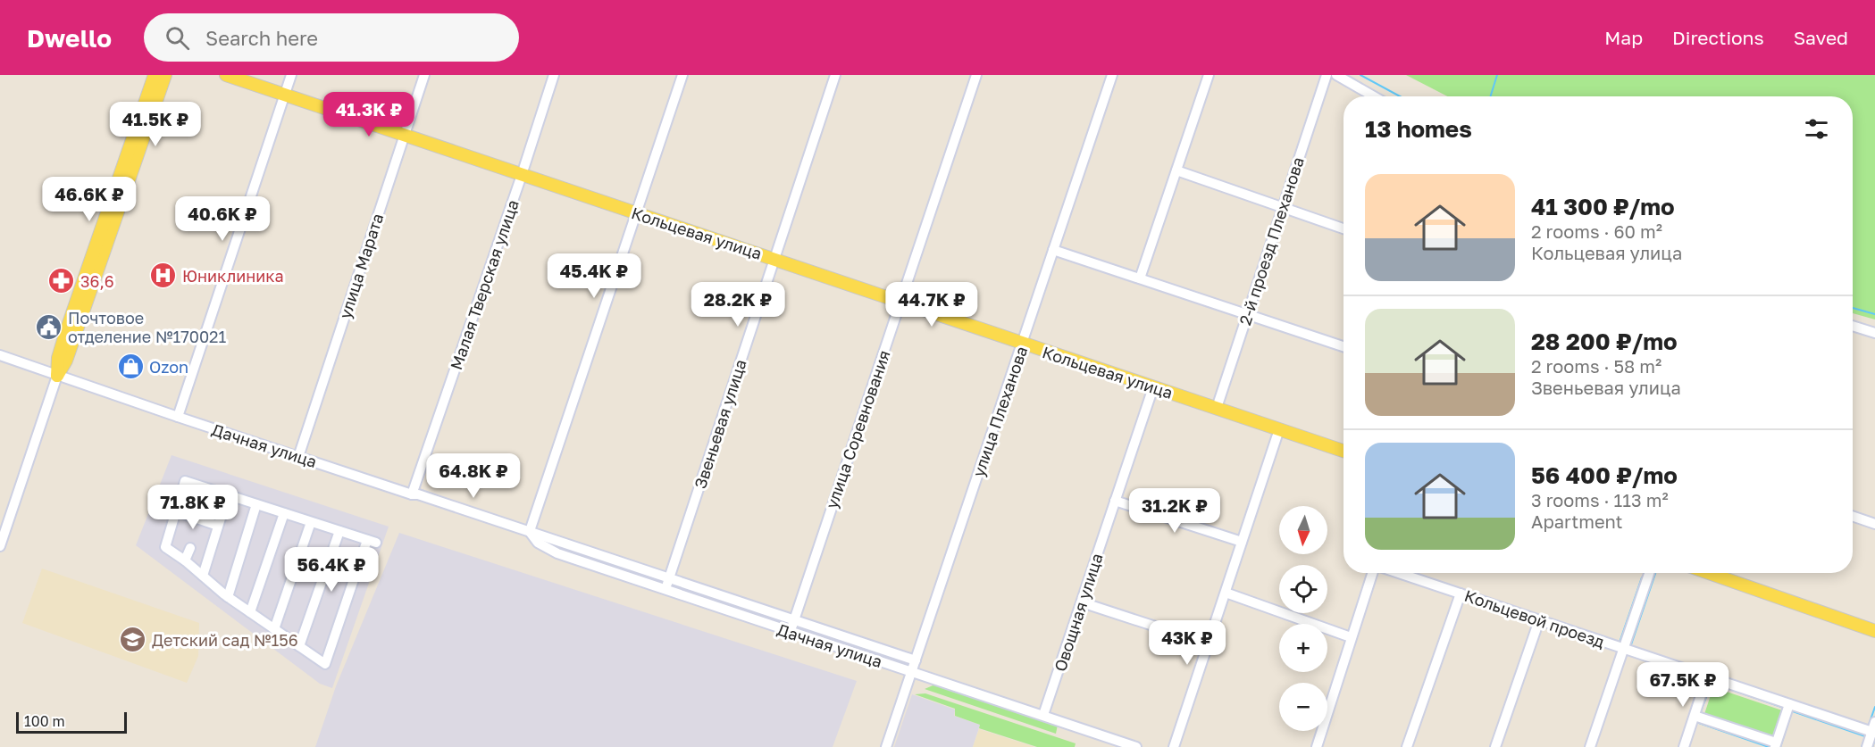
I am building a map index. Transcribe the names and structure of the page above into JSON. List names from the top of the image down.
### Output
{
  "streets": {
    "main road": ["Кольцевая улица"],
    "street": [
      "2-й проезд Плеханова",
      "улица Марата",
      "Малая Тверская улица",
      "улица Плеханова",
      "Звеньевая улица",
      "улица Соревнования",
      "Дачная улица",
      "Овощная улица",
      "Кольцевой проезд"
    ]
  },
  "crossings": [
    ["Кольцевая улица", "2-й проезд Плеханова"],
    ["Кольцевая улица", "улица Марата"],
    ["Кольцевая улица", "Малая Тверская улица"],
    ["Кольцевая улица", "улица Плеханова"],
    ["Кольцевая улица", "Звеньевая улица"],
    ["Кольцевая улица", "улица Соревнования"],
    ["Кольцевая улица", "Овощная улица"],
    ["улица Марата", "Дачная улица"],
    ["Малая Тверская улица", "Дачная улица"],
    ["улица Плеханова", "Дачная улица"],
    ["Звеньевая улица", "Дачная улица"],
    ["улица Соревнования", "Дачная улица"],
    ["Дачная улица", "Овощная улица"]
  ],
  "places": {
    "hospital": ["Юниклиника"],
    "pharmacy": ["36,6"],
    "public building": ["Почтовое отделение №170021"],
    "shop": ["Ozon"],
    "school or university": ["Детский сад №156"]
  },
  "scale_bar": "100 m",
  "north": "bottom",
  "page": {
    "header": "Dwello",
    "search": "Search here",
    "nav": ["Map", "Directions", "Saved"],
    "price": [
      "41.3K ₽",
      "41.5K ₽",
      "46.6K ₽",
      "40.6K ₽",
      "45.4K ₽",
      "28.2K ₽",
      "44.7K ₽",
      "64.8K ₽",
      "71.8K ₽",
      "31.2K ₽",
      "56.4K ₽",
      "43K ₽",
      "67.5K ₽"
    ],
    "heading": "13 homes",
    "list": [
      {
        "name": "41 300 ₽/mo",
        "note": "2 rooms · 60 m² · Кольцевая улица"
      },
      {
        "name": "28 200 ₽/mo",
        "note": "2 rooms · 58 m² · Звеньевая улица"
      },
      {
        "name": "56 400 ₽/mo",
        "note": "3 rooms · 113 m² · Apartment"
      }
    ],
    "map_buttons": ["+", "−"],
    "scale": "100 m"
  }
}
